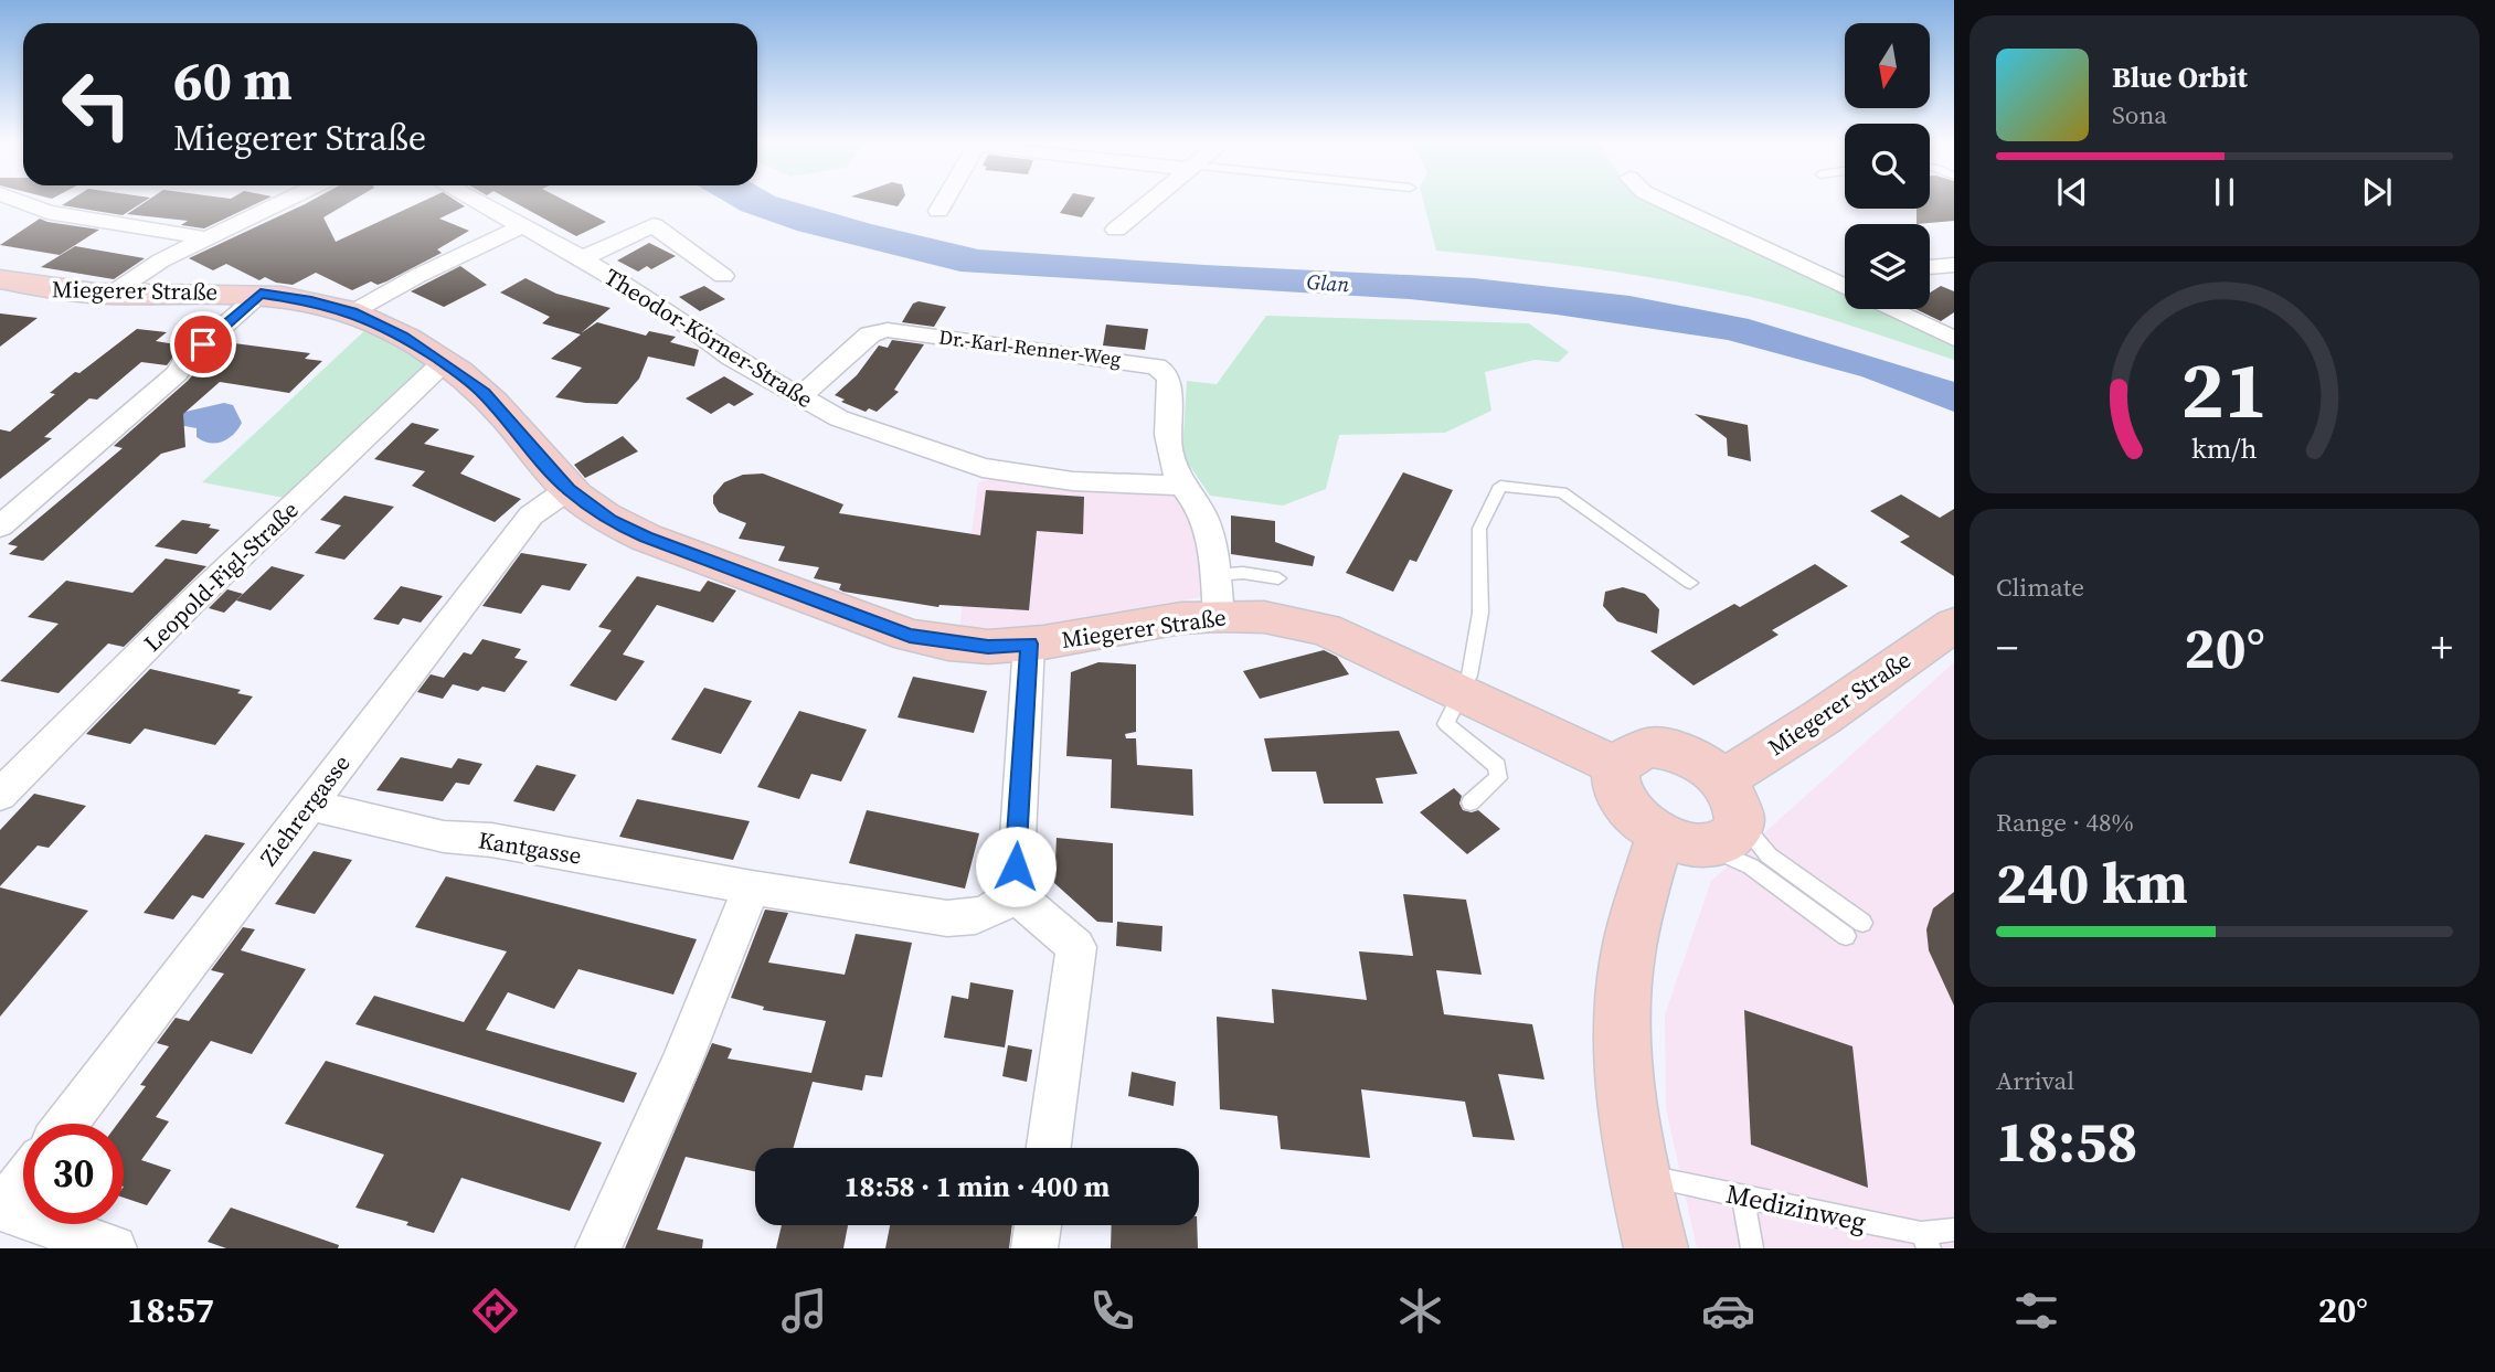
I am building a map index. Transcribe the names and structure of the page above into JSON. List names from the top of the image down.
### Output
{
  "streets": {
    "main road": ["Miegerer Straße"],
    "street": [
      "Theodor-Körner-Straße",
      "Dr.-Karl-Renner-Weg",
      "Leopold-Figl-Straße",
      "Ziehrergasse",
      "Kantgasse"
    ],
    "lane": ["Medizinweg"]
  },
  "crossings": [
    ["Miegerer Straße", "Leopold-Figl-Straße"],
    ["Miegerer Straße", "Ziehrergasse"],
    ["Theodor-Körner-Straße", "Dr.-Karl-Renner-Weg"],
    ["Ziehrergasse", "Kantgasse"]
  ],
  "water": ["Glan"],
  "north": "bottom",
  "page": {
    "turn": ["60 m", "Miegerer Straße"],
    "song": ["Blue Orbit", "Sona"],
    "tile": [
      "Climate",
      ["Range · 48%", "240 km"],
      ["Arrival", "18:58"]
    ],
    "heat": ["−", "20°", "+"],
    "limit": "30",
    "trip": "18:58 · 1 min · 400 m",
    "tabs": ["18:57", "20°"],
    "gauge": ["21", "km/h"]
  }
}
